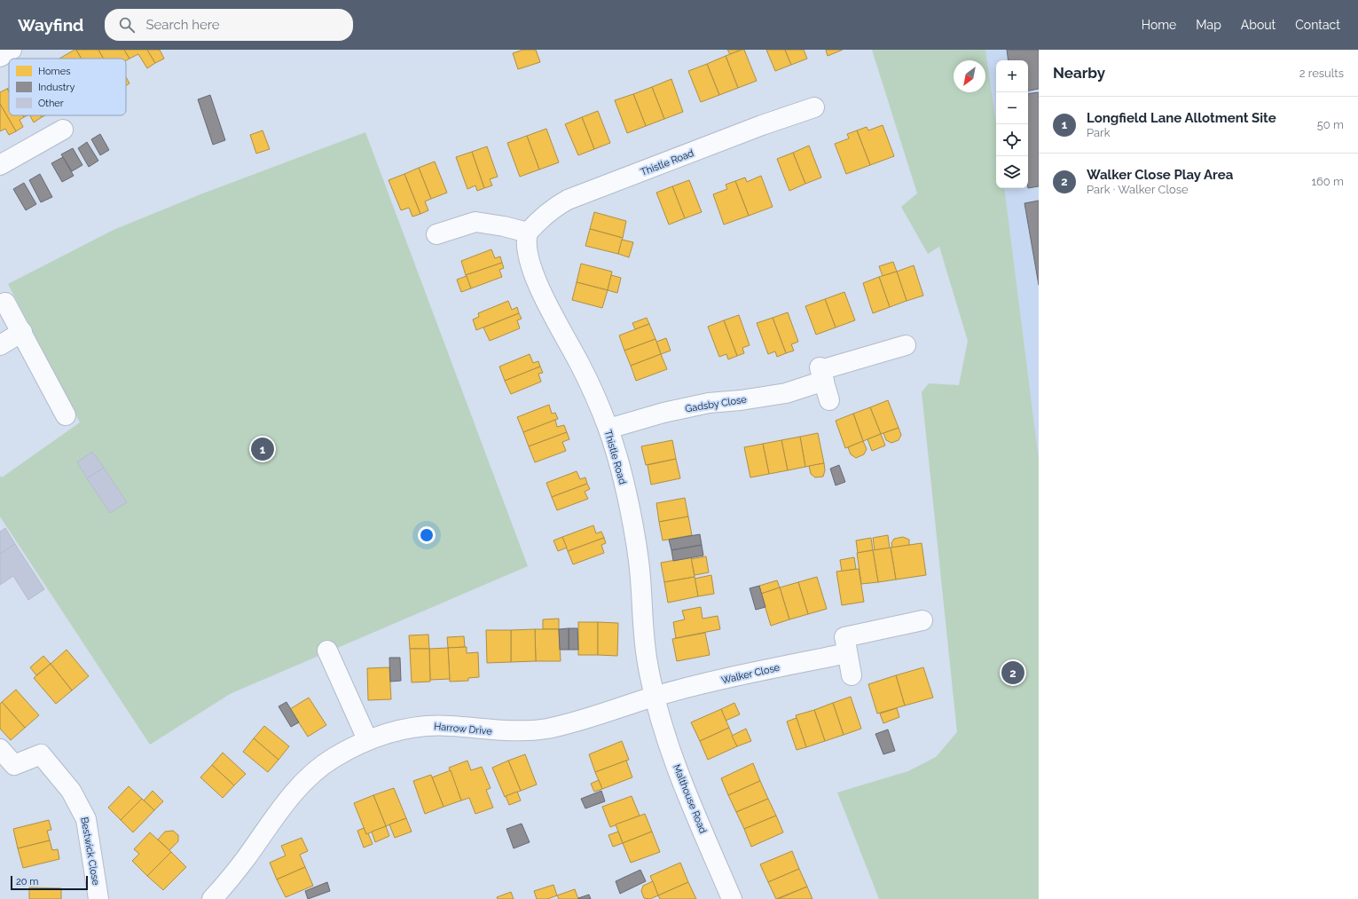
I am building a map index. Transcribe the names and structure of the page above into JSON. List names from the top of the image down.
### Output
{
  "streets": {
    "street": [
      "Thistle Road",
      "Gadsby Close",
      "Walker Close",
      "Harrow Drive",
      "Malthouse Road",
      "Bestwick Close"
    ]
  },
  "crossings": [
    ["Thistle Road", "Gadsby Close"],
    ["Thistle Road", "Walker Close"],
    ["Thistle Road", "Harrow Drive"],
    ["Thistle Road", "Malthouse Road"],
    ["Walker Close", "Harrow Drive"],
    ["Walker Close", "Malthouse Road"],
    ["Harrow Drive", "Malthouse Road"]
  ],
  "legend": ["Homes", "Industry", "Other"],
  "scale_bar": "20 m",
  "north": "bottom left",
  "page": {
    "header": "Wayfind",
    "search": "Search here",
    "nav": [
      "Home",
      "Map",
      "About",
      "Contact"
    ],
    "heading": ["Nearby", "2 results"],
    "map_buttons": ["+", "−"],
    "list": [
      {
        "mark": "1",
        "name": "Longfield Lane Allotment Site",
        "note": "Park",
        "value": "50 m"
      },
      {
        "mark": "2",
        "name": "Walker Close Play Area",
        "note": "Park · Walker Close",
        "value": "160 m"
      }
    ],
    "pins": ["1", "2"],
    "scale": "20 m"
  }
}
